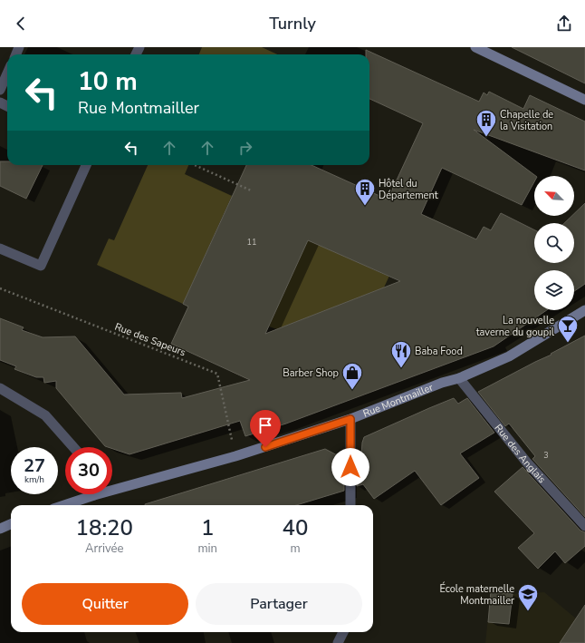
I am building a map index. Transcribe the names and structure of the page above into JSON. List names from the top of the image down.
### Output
{
  "streets": {
    "main road": ["Rue Montmailler"],
    "street": ["Rue des Anglais"],
    "path": ["Rue des Sapeurs"]
  },
  "crossings": [
    ["Rue des Sapeurs", "Rue Montmailler"],
    ["Rue Montmailler", "Rue des Anglais"]
  ],
  "places": {
    "building": ["Chapelle de la Visitation", "Hôtel du Département"],
    "bar": ["La nouvelle taverne du goupil"],
    "restaurant": ["Baba Food"],
    "shop": ["Barber Shop"],
    "school or university": ["École maternelle Montmailler"]
  },
  "house_numbers": ["11", "3"],
  "north": "top left",
  "page": {
    "header": "Turnly",
    "turn": ["10 m", "Rue Montmailler"],
    "speed": "27 km/h",
    "limit": "30",
    "eta": [
      "18:20",
      "Arrivée",
      "1",
      "min",
      "40",
      "m"
    ],
    "buttons": ["Quitter", "Partager"]
  }
}
